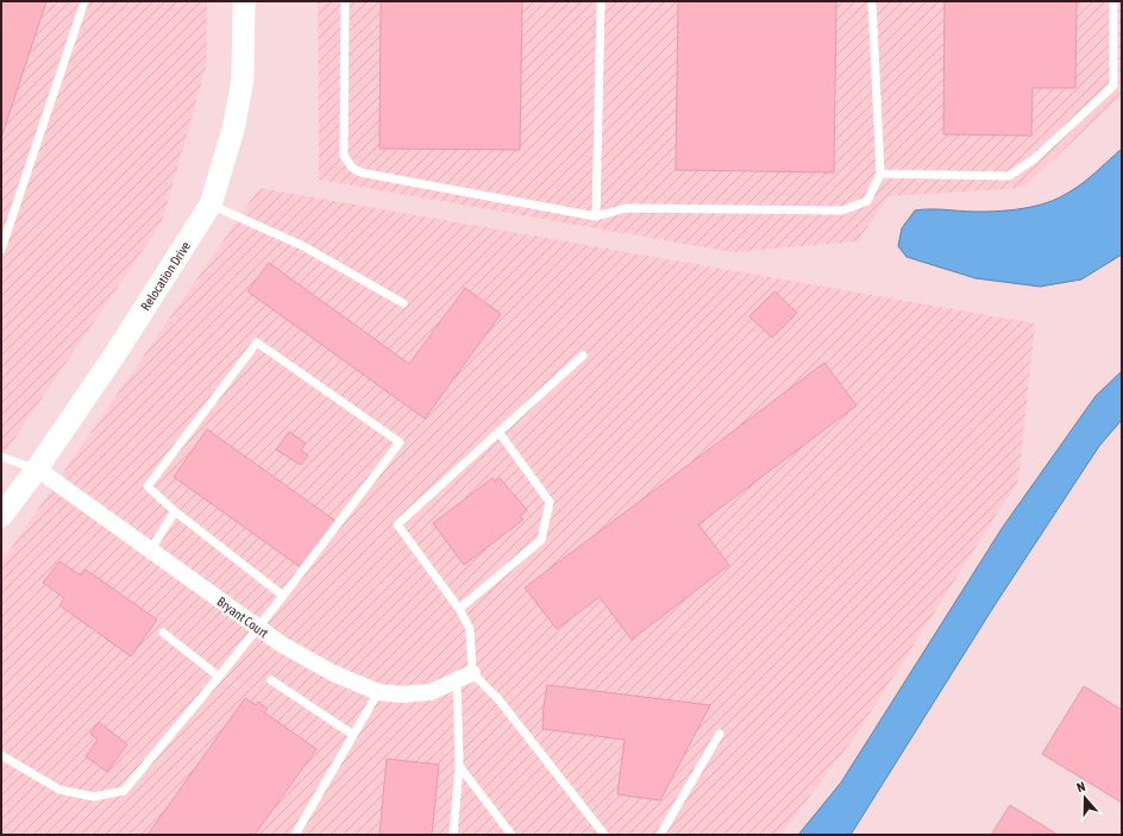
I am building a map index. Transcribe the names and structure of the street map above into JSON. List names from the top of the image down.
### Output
{
  "streets": {
    "street": ["Relocation Drive", "Bryant Court"]
  },
  "crossings": [
    ["Relocation Drive", "Bryant Court"]
  ],
  "north": "top"
}
